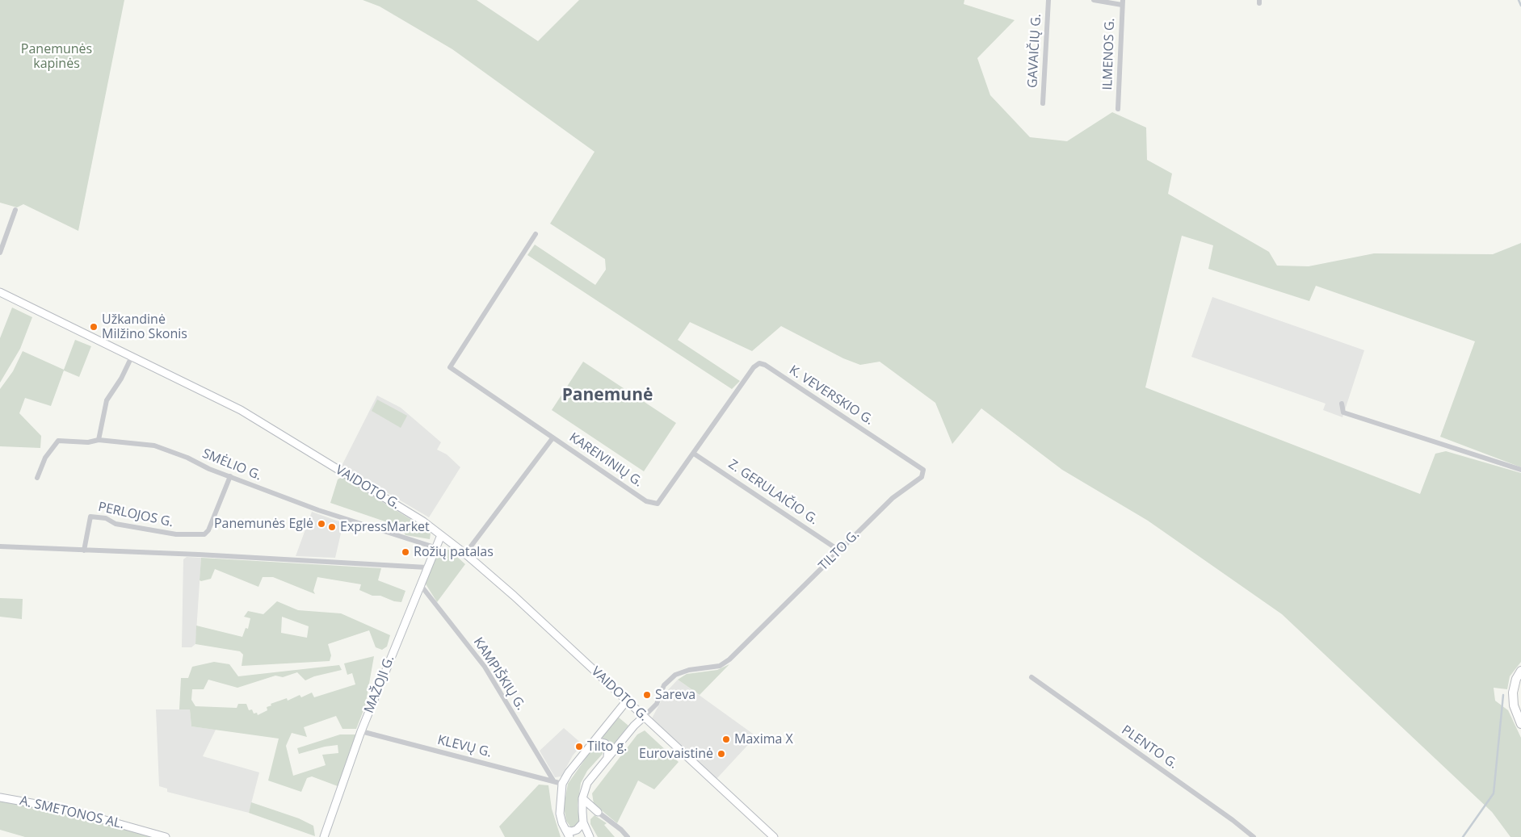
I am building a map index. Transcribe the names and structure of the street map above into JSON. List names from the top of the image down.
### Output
{
  "streets": {
    "main road": [
      "VAIDOTO G.",
      "TILTO G.",
      "MAŽOJI G.",
      "A. SMETONOS AL."
    ],
    "street": [
      "GAVAIČIŲ G.",
      "ILMENOS G.",
      "K. VEVERSKIO G.",
      "KAREIVINIŲ G.",
      "SMĖLIO G.",
      "Z. GERULAIČIO G.",
      "PERLOJOS G.",
      "KAMPIŠKIŲ G.",
      "KLEVŲ G.",
      "PLENTO G."
    ]
  },
  "crossings": [
    ["K. VEVERSKIO G.", "KAREIVINIŲ G."],
    ["K. VEVERSKIO G.", "TILTO G."],
    ["KAREIVINIŲ G.", "VAIDOTO G."],
    ["KAREIVINIŲ G.", "Z. GERULAIČIO G."],
    ["SMĖLIO G.", "PERLOJOS G."],
    ["SMĖLIO G.", "MAŽOJI G."],
    ["VAIDOTO G.", "TILTO G."],
    ["VAIDOTO G.", "MAŽOJI G."],
    ["Z. GERULAIČIO G.", "TILTO G."],
    ["KAMPIŠKIŲ G.", "MAŽOJI G."],
    ["KAMPIŠKIŲ G.", "KLEVŲ G."],
    ["MAŽOJI G.", "KLEVŲ G."]
  ],
  "districts": ["Panemunė"],
  "parks": ["Panemunės kapinės"],
  "places": [
    "Užkandinė Milžino Skonis",
    "Panemunės Eglė",
    "ExpressMarket",
    "Rožių patalas",
    "Sareva",
    "Maxima X",
    "Tilto g.",
    "Eurovaistinė"
  ]
}
